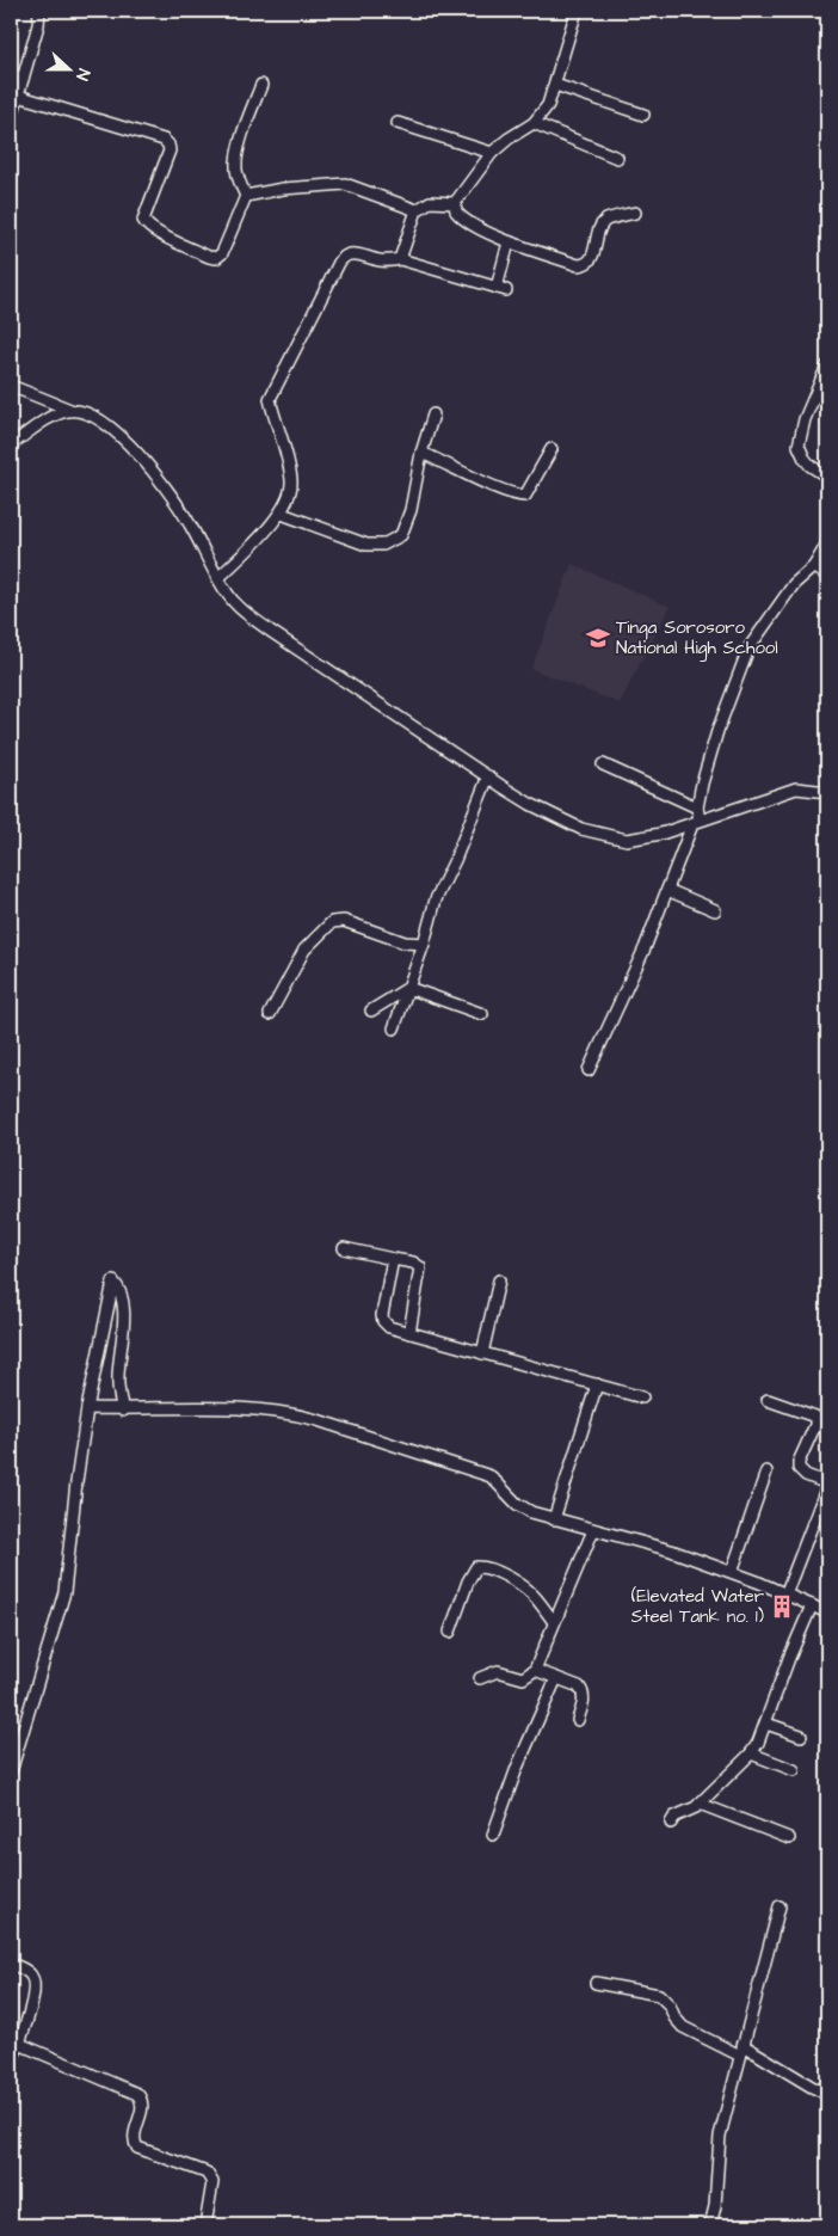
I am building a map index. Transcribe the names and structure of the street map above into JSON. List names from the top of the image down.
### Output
{
  "places": {
    "school or university": ["Tinga Sorosoro National High School"],
    "building": ["(Elevated Water Steel Tank no. 1)"]
  },
  "north": "right"
}
